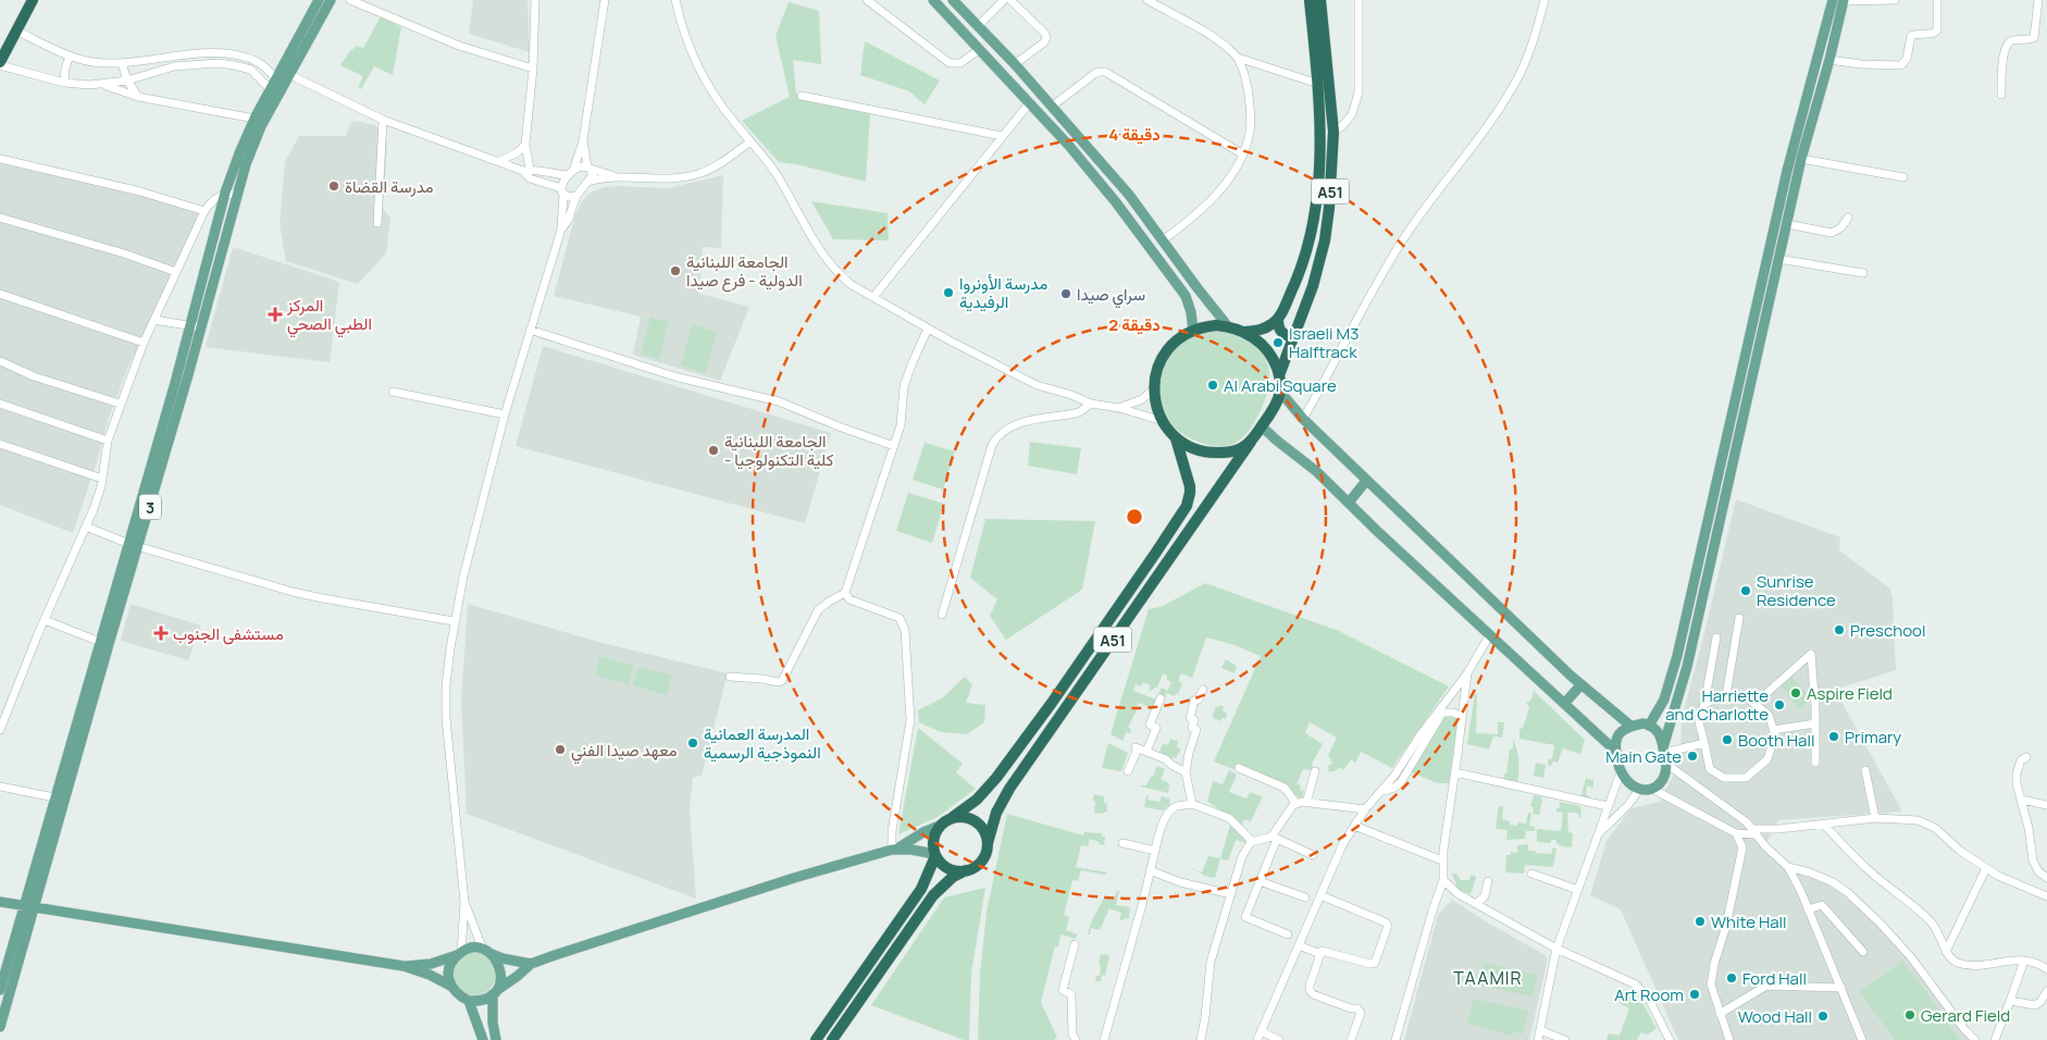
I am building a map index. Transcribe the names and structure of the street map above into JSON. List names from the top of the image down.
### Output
{
  "streets": {
    "highway": ["A51"],
    "main road": ["3"]
  },
  "districts": ["TAAMIR"],
  "places": {
    "other": [
      "مدرسة القضاة",
      "الجامعة اللبنانية الدولية - فرع صيدا",
      "مدرسة الأونروا الرفيدية",
      "سراي صيدا",
      "Israeli M3 Halftrack",
      "Al Arabi Square",
      "الجامعة اللبنانية - كلية التكنولوجيا",
      "Sunrise Residence",
      "Preschool",
      "Aspire Field",
      "Harriette and Charlotte",
      "Primary",
      "Booth Hall",
      "المدرسة العمانية النموذجية الرسمية",
      "معهد صيدا الفني",
      "Main Gate",
      "White Hall",
      "Ford Hall",
      "Art Room",
      "Gerard Field",
      "Wood Hall"
    ],
    "health": ["المركز الطبي الصحي", "مستشفى الجنوب"]
  },
  "rings": ["4 دقيقة", "2 دقيقة"]
}
